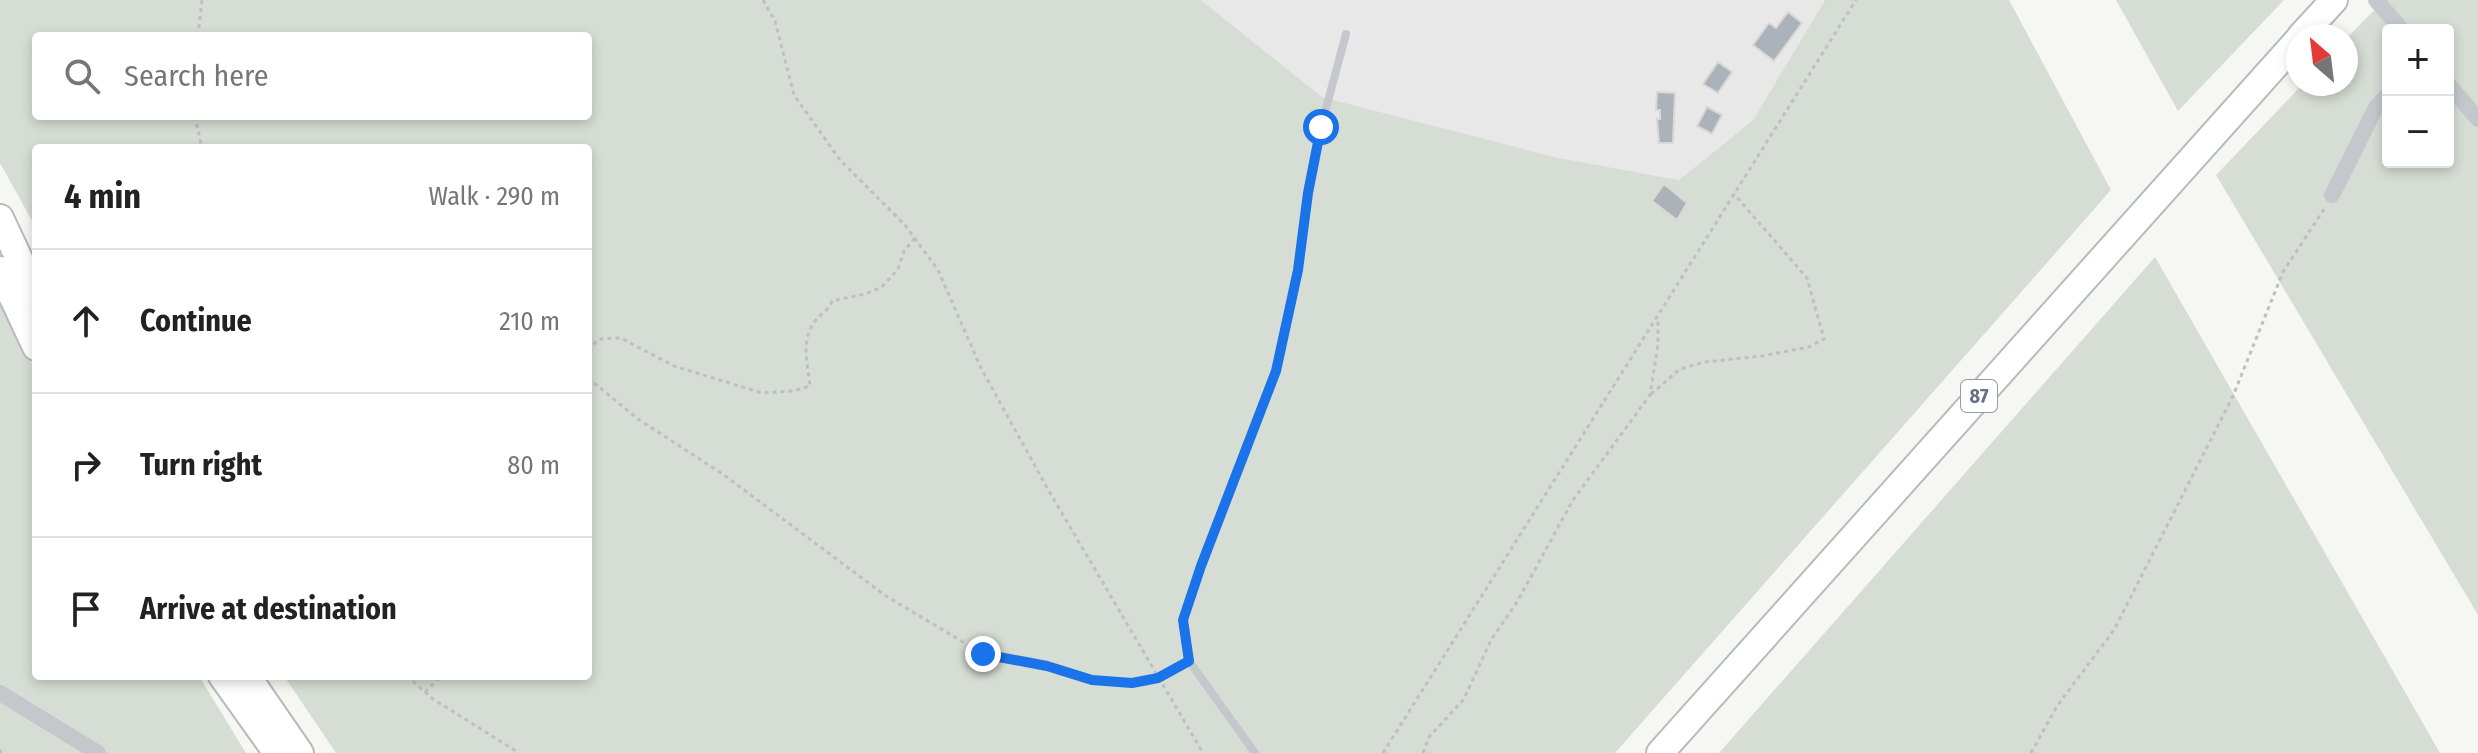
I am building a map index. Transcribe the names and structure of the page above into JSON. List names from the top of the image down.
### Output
{
  "streets": {
    "main road": ["87"]
  },
  "north": "top left",
  "page": {
    "map_buttons": ["+", "−"],
    "search": "Search here",
    "heading": ["4 min", "Walk · 290 m"],
    "list": [
      ["Continue", "210 m"],
      ["Turn right", "80 m"],
      "Arrive at destination"
    ]
  }
}
